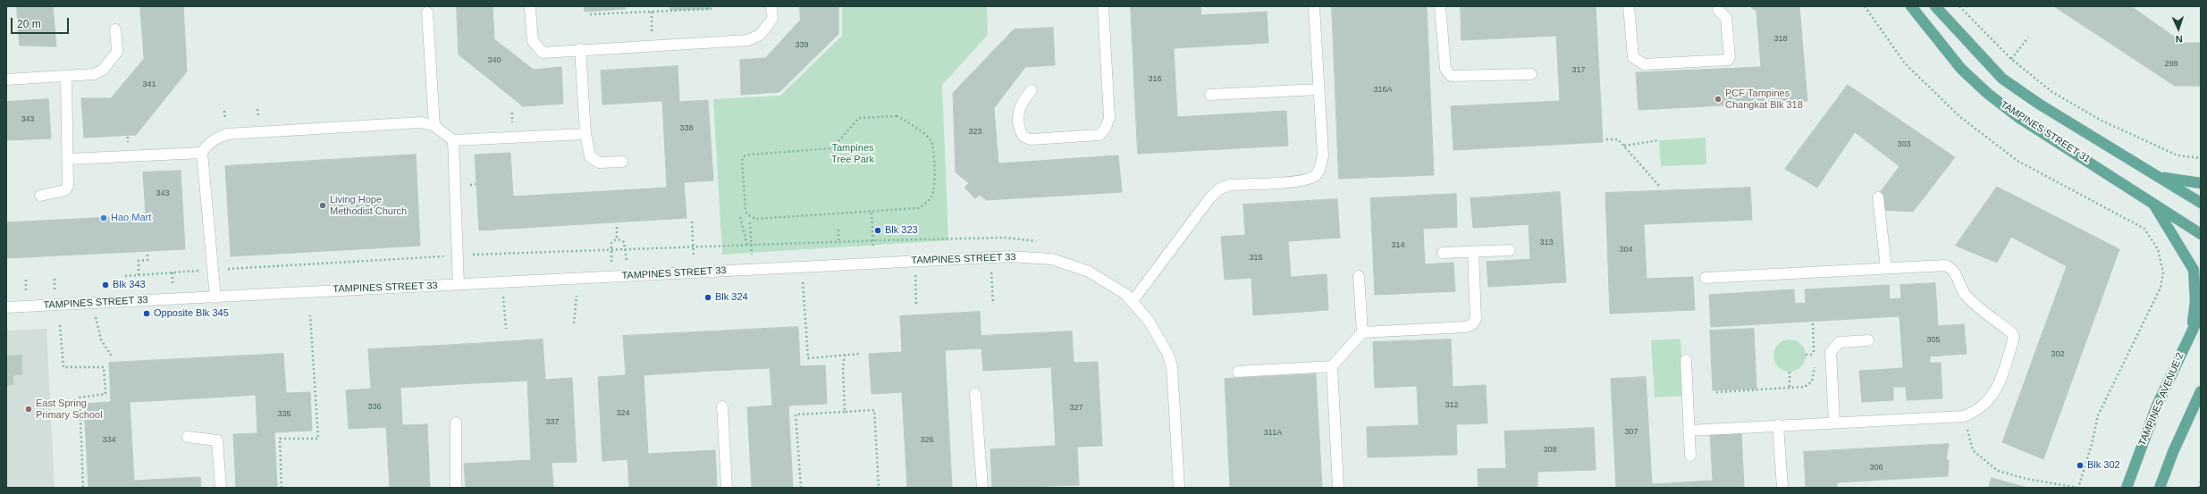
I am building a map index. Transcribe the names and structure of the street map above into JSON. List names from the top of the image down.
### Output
{
  "streets": {
    "main road": ["TAMPINES STREET 31", "TAMPINES AVENUE 2"],
    "street": ["TAMPINES STREET 33"]
  },
  "parks": ["Tampines Tree Park"],
  "places": [
    "PCF Tampines Changkat Blk 318",
    "Living Hope Methodist Church",
    "Hao Mart",
    "Blk 323",
    "Blk 343",
    "Blk 324",
    "Opposite Blk 345",
    "East Spring Primary School",
    "Blk 302"
  ],
  "house_numbers": [
    "318",
    "339",
    "340",
    "298",
    "317",
    "316",
    "341",
    "316A",
    "343",
    "338",
    "323",
    "303",
    "343",
    "313",
    "314",
    "304",
    "315",
    "305",
    "302",
    "312",
    "336",
    "327",
    "324",
    "335",
    "337",
    "307",
    "311A",
    "334",
    "326",
    "308",
    "306"
  ],
  "scale_bar": "20 m",
  "north": "bottom"
}
